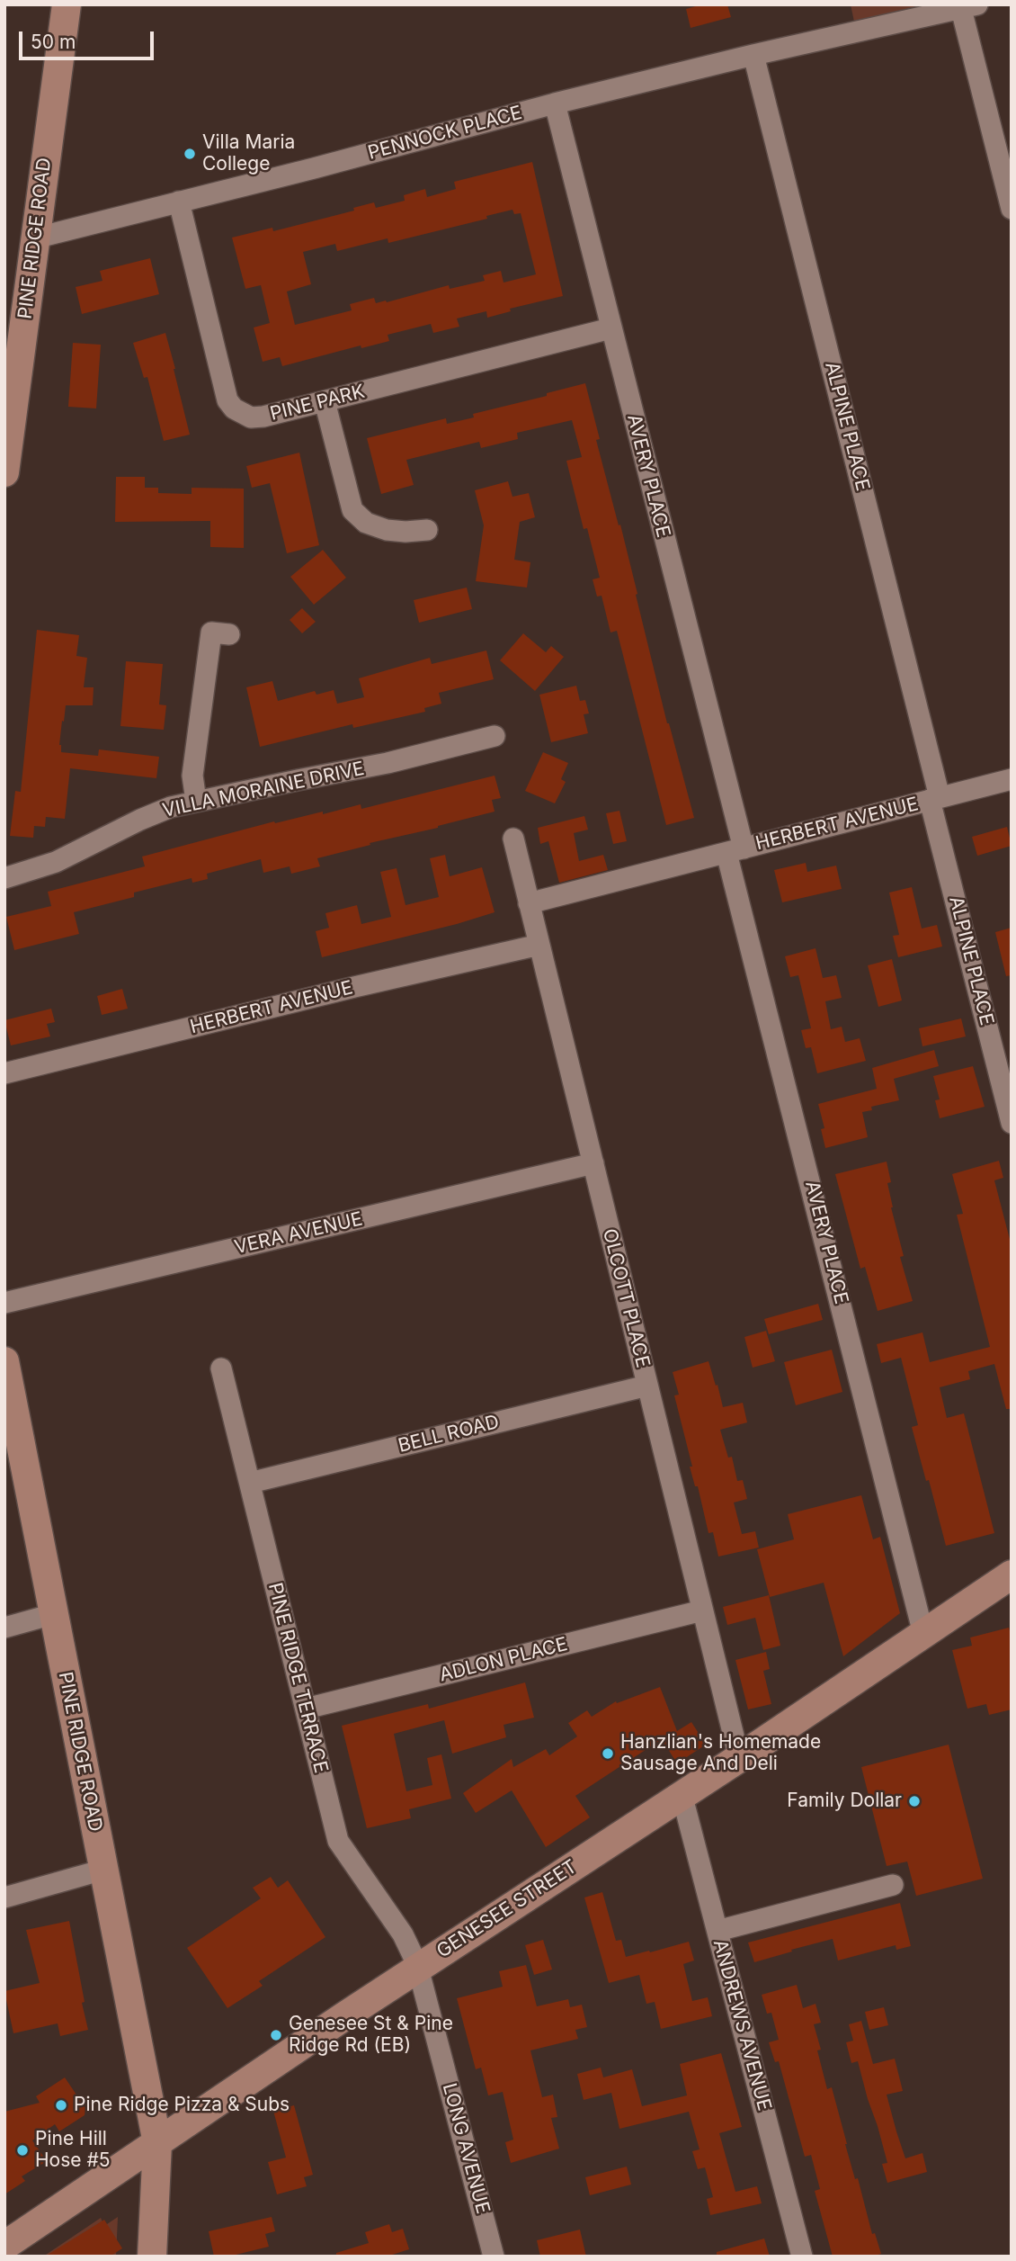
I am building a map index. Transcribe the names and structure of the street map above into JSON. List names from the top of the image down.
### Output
{
  "streets": {
    "street": [
      "PENNOCK PLACE",
      "PINE RIDGE ROAD",
      "PINE PARK",
      "ALPINE PLACE",
      "AVERY PLACE",
      "VILLA MORAINE DRIVE",
      "HERBERT AVENUE",
      "VERA AVENUE",
      "OLCOTT PLACE",
      "BELL ROAD",
      "ADLON PLACE",
      "PINE RIDGE TERRACE",
      "GENESEE STREET",
      "ANDREWS AVENUE",
      "LONG AVENUE"
    ]
  },
  "crossings": [
    ["PENNOCK PLACE", "PINE RIDGE ROAD"],
    ["PENNOCK PLACE", "PINE PARK"],
    ["PENNOCK PLACE", "ALPINE PLACE"],
    ["PENNOCK PLACE", "AVERY PLACE"],
    ["PINE RIDGE ROAD", "GENESEE STREET"],
    ["PINE PARK", "AVERY PLACE"],
    ["ALPINE PLACE", "HERBERT AVENUE"],
    ["AVERY PLACE", "HERBERT AVENUE"],
    ["AVERY PLACE", "GENESEE STREET"],
    ["HERBERT AVENUE", "OLCOTT PLACE"],
    ["VERA AVENUE", "OLCOTT PLACE"],
    ["OLCOTT PLACE", "BELL ROAD"],
    ["OLCOTT PLACE", "ADLON PLACE"],
    ["OLCOTT PLACE", "GENESEE STREET"],
    ["BELL ROAD", "PINE RIDGE TERRACE"],
    ["ADLON PLACE", "PINE RIDGE TERRACE"],
    ["PINE RIDGE TERRACE", "GENESEE STREET"],
    ["PINE RIDGE TERRACE", "LONG AVENUE"],
    ["GENESEE STREET", "ANDREWS AVENUE"],
    ["GENESEE STREET", "LONG AVENUE"]
  ],
  "places": [
    "Villa Maria College",
    "Hanzlian's Homemade Sausage And Deli",
    "Family Dollar",
    "Genesee St & Pine Ridge Rd (EB)",
    "Pine Ridge Pizza & Subs",
    "Pine Hill Hose #5"
  ],
  "scale_bar": "50 m"
}
